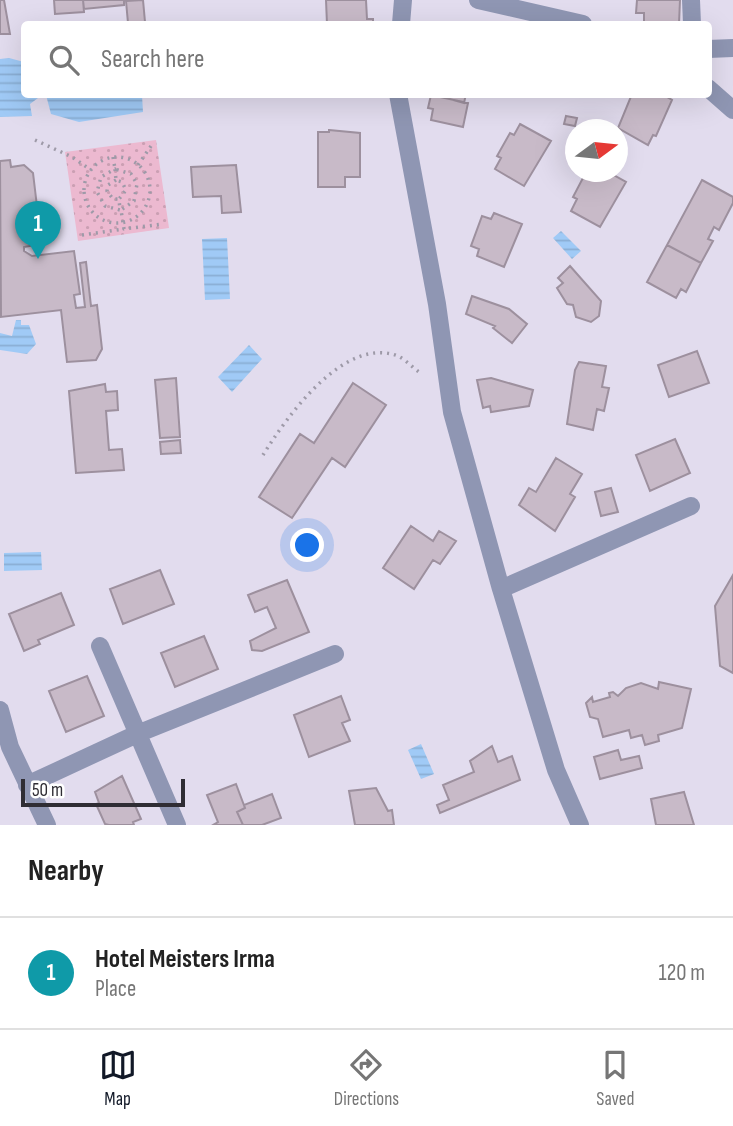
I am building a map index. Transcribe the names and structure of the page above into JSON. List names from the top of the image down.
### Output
{
  "scale_bar": "50 m",
  "north": "right",
  "page": {
    "search": "Search here",
    "pins": "1",
    "scale": "50 m",
    "heading": "Nearby",
    "list": [
      {
        "mark": "1",
        "name": "Hotel Meisters Irma",
        "note": "Place",
        "value": "120 m"
      }
    ],
    "nav": ["Map", "Directions", "Saved"]
  }
}
